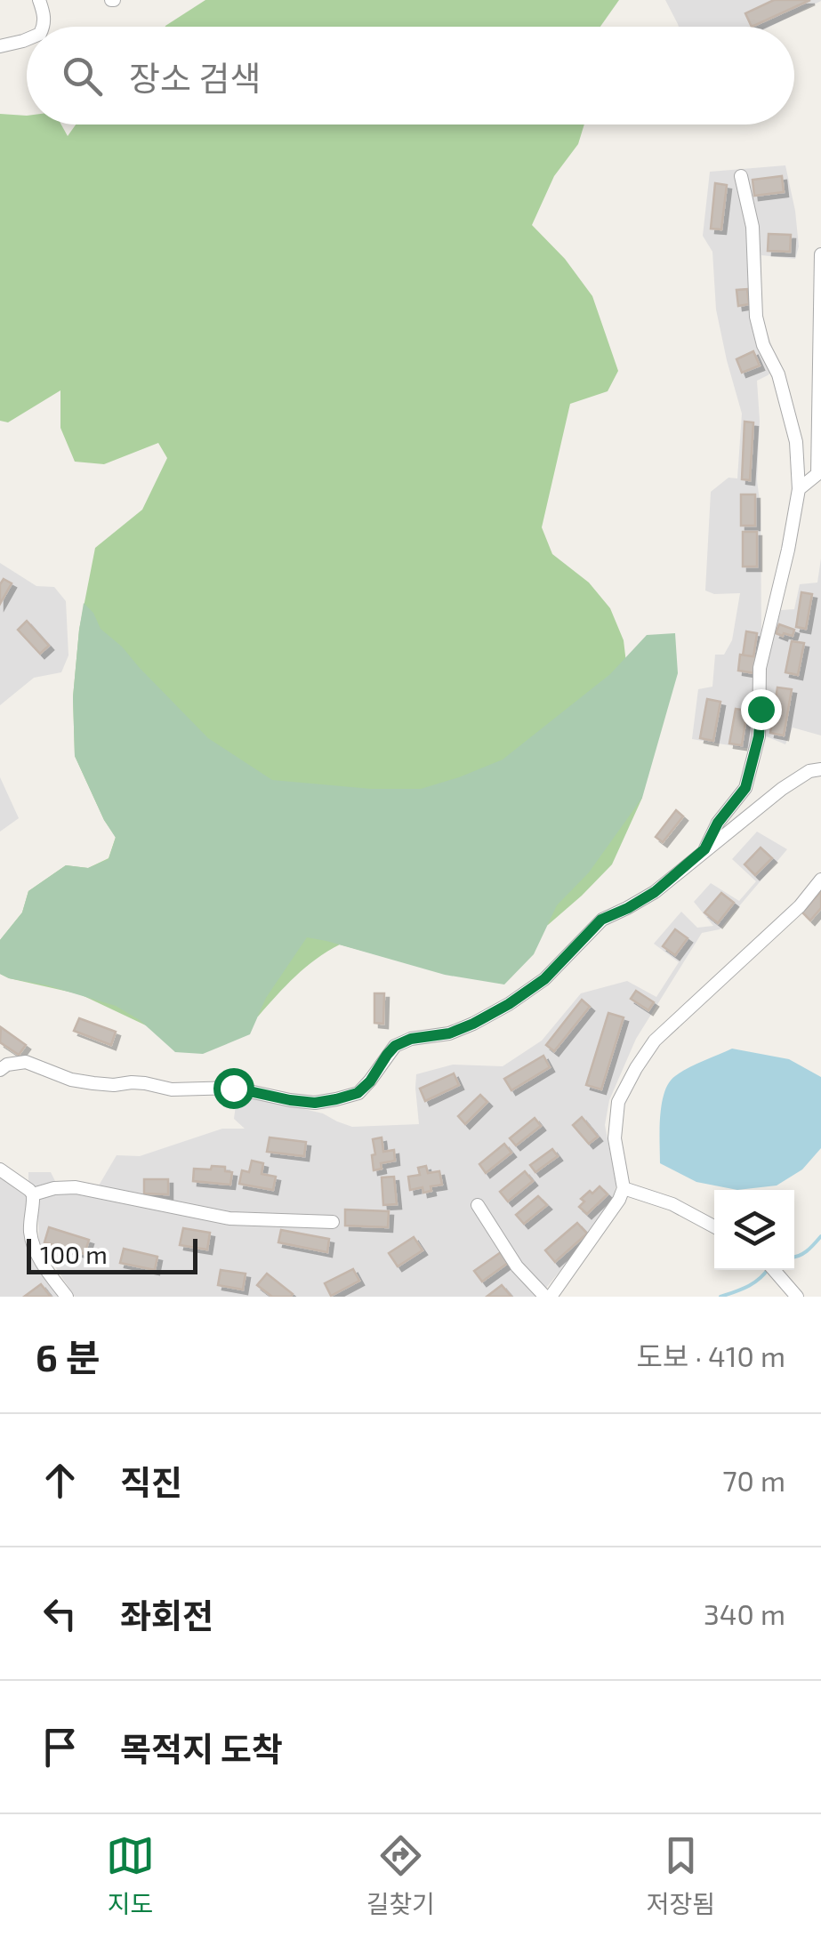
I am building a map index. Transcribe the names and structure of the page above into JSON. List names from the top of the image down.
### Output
{
  "scale_bar": "100 m",
  "page": {
    "search": "장소 검색",
    "scale": "100 m",
    "heading": ["6 분", "도보 · 410 m"],
    "list": [
      ["직진", "70 m"],
      ["좌회전", "340 m"],
      "목적지 도착"
    ],
    "nav": ["지도", "길찾기", "저장됨"]
  }
}
